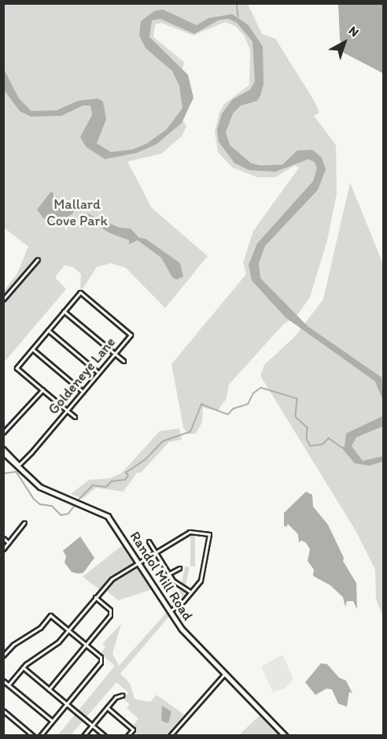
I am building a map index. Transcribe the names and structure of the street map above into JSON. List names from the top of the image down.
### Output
{
  "streets": {
    "main road": ["Randol Mill Road"],
    "street": ["Goldeneye Lane"]
  },
  "crossings": [
    ["Goldeneye Lane", "Randol Mill Road"]
  ],
  "parks": ["Mallard Cove Park"],
  "north": "top right"
}
